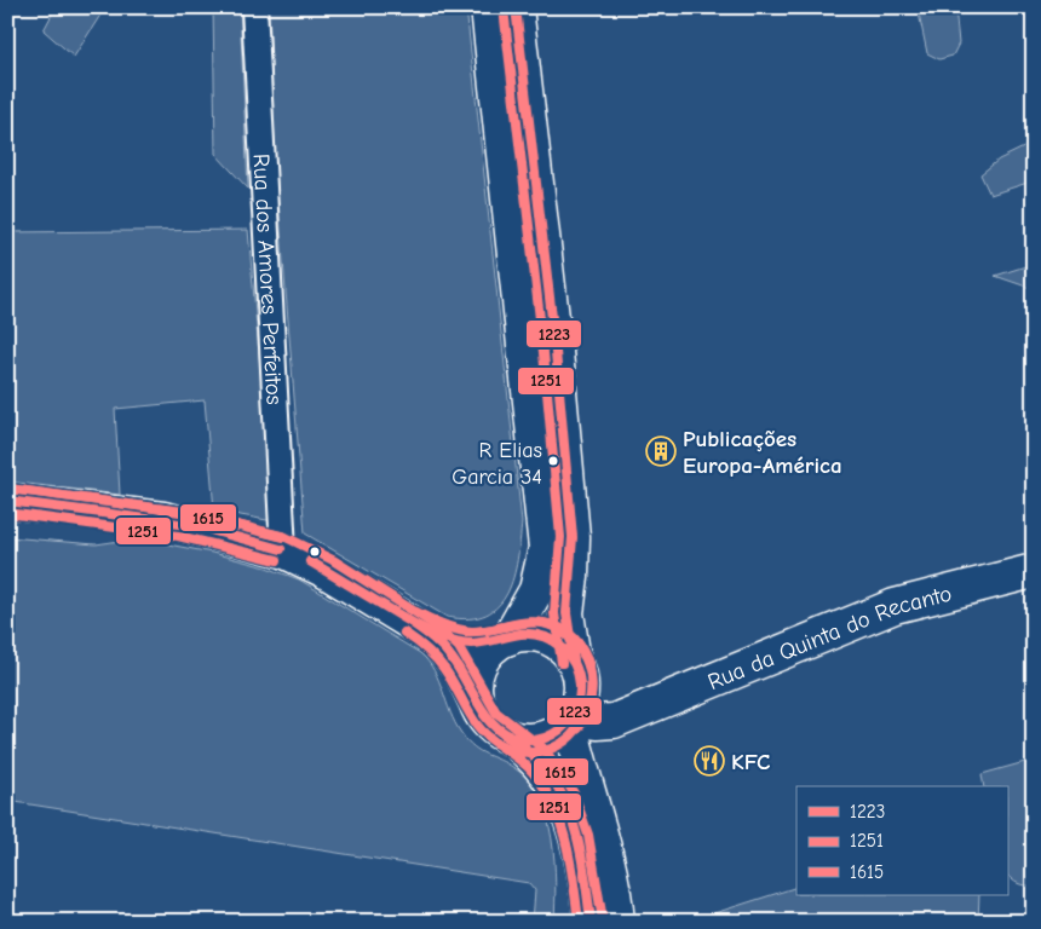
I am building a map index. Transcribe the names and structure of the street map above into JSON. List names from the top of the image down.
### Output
{
  "streets": {
    "street": ["Rua dos Amores Perfeitos", "Rua da Quinta do Recanto"]
  },
  "places": {
    "building": ["Publicações Europa-América"],
    "other": ["R Elias Garcia 34"],
    "restaurant": ["KFC"]
  },
  "lines": ["transit line 1223", "transit line 1251", "transit line 1615"],
  "legend": ["1223", "1251", "1615"]
}
